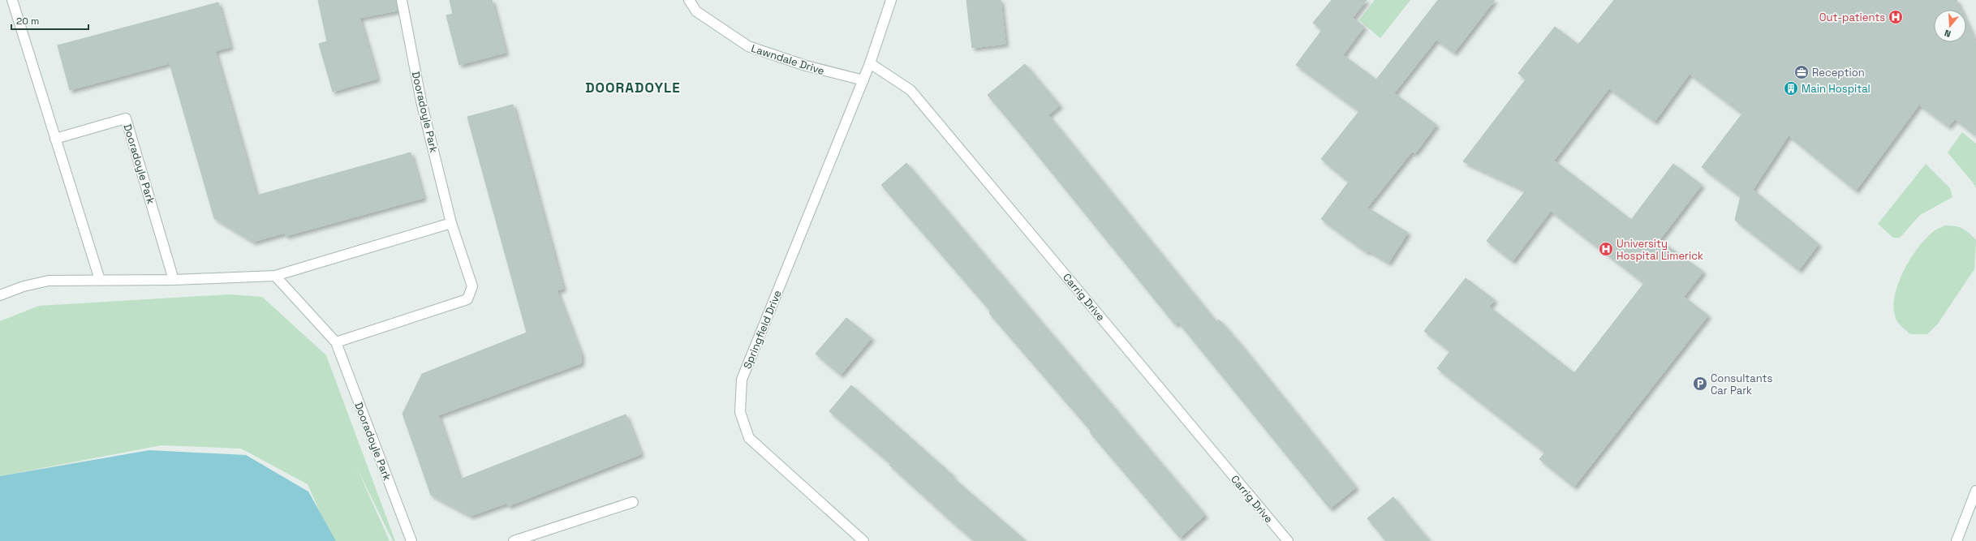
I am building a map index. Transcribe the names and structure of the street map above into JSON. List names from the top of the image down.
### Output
{
  "streets": {
    "street": [
      "Lawndale Drive",
      "Dooradoyle Park",
      "Carrig Drive",
      "Springfield Drive"
    ]
  },
  "crossings": [
    ["Lawndale Drive", "Springfield Drive"],
    ["Carrig Drive", "Springfield Drive"]
  ],
  "districts": ["DOORADOYLE"],
  "places": {
    "hospital": ["Out-patients", "University Hospital Limerick"],
    "office": ["Reception"],
    "building": ["Main Hospital"],
    "parking": ["Consultants Car Park"]
  },
  "scale_bar": "20 m",
  "north": "bottom"
}
